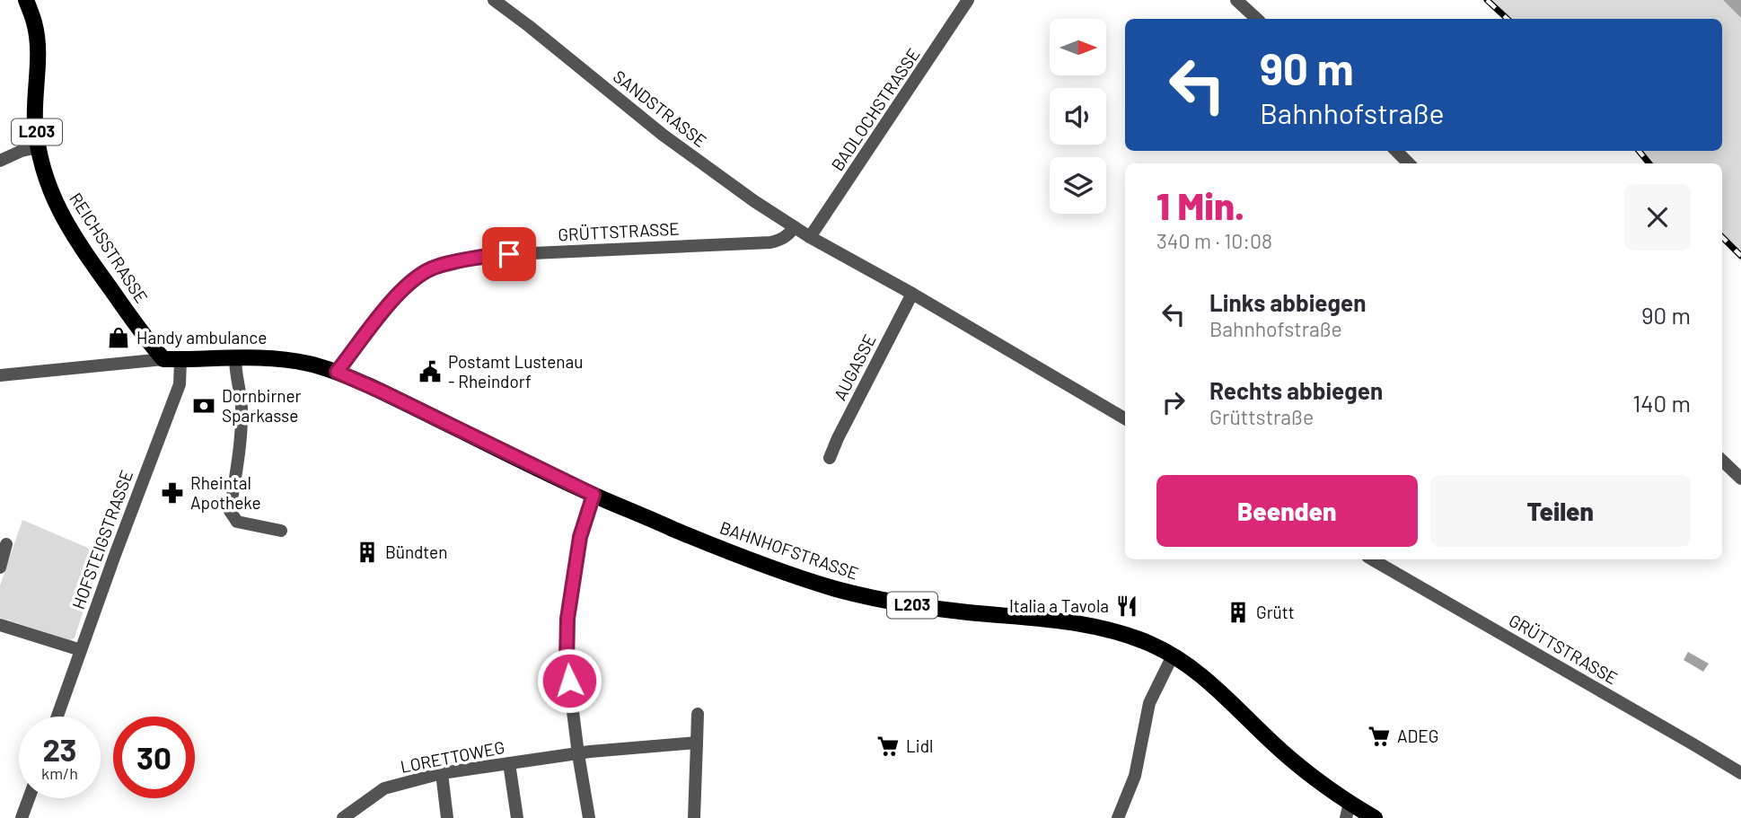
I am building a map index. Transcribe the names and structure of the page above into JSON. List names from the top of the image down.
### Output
{
  "streets": {
    "main road": ["L203", "REICHSSTRASSE", "BAHNHOFSTRASSE"],
    "street": [
      "SANDSTRASSE",
      "BADLOCHSTRASSE",
      "GRÜTTSTRASSE",
      "AUGASSE",
      "HOFSTEIGSTRASSE",
      "LORETTOWEG"
    ]
  },
  "crossings": [
    ["SANDSTRASSE", "BADLOCHSTRASSE"],
    ["SANDSTRASSE", "GRÜTTSTRASSE"],
    ["GRÜTTSTRASSE", "BAHNHOFSTRASSE"],
    ["REICHSSTRASSE", "BAHNHOFSTRASSE"],
    ["HOFSTEIGSTRASSE", "BAHNHOFSTRASSE"]
  ],
  "places": {
    "shop": ["Handy ambulance"],
    "public building": ["Postamt Lustenau - Rheindorf"],
    "bank": ["Dornbirner Sparkasse"],
    "pharmacy": ["Rheintal Apotheke"],
    "building": ["Bündten", "Grütt"],
    "restaurant": ["Italia a Tavola"],
    "supermarket": ["ADEG", "Lidl"]
  },
  "north": "right",
  "page": {
    "turn": ["90 m", "Bahnhofstraße"],
    "heading": ["1 Min.", "340 m · 10:08"],
    "list": [
      {
        "name": "Links abbiegen",
        "note": "Bahnhofstraße",
        "value": "90 m"
      },
      {
        "name": "Rechts abbiegen",
        "note": "Grüttstraße",
        "value": "140 m"
      }
    ],
    "buttons": ["Beenden", "Teilen"],
    "speed": "23 km/h",
    "limit": "30"
  }
}
